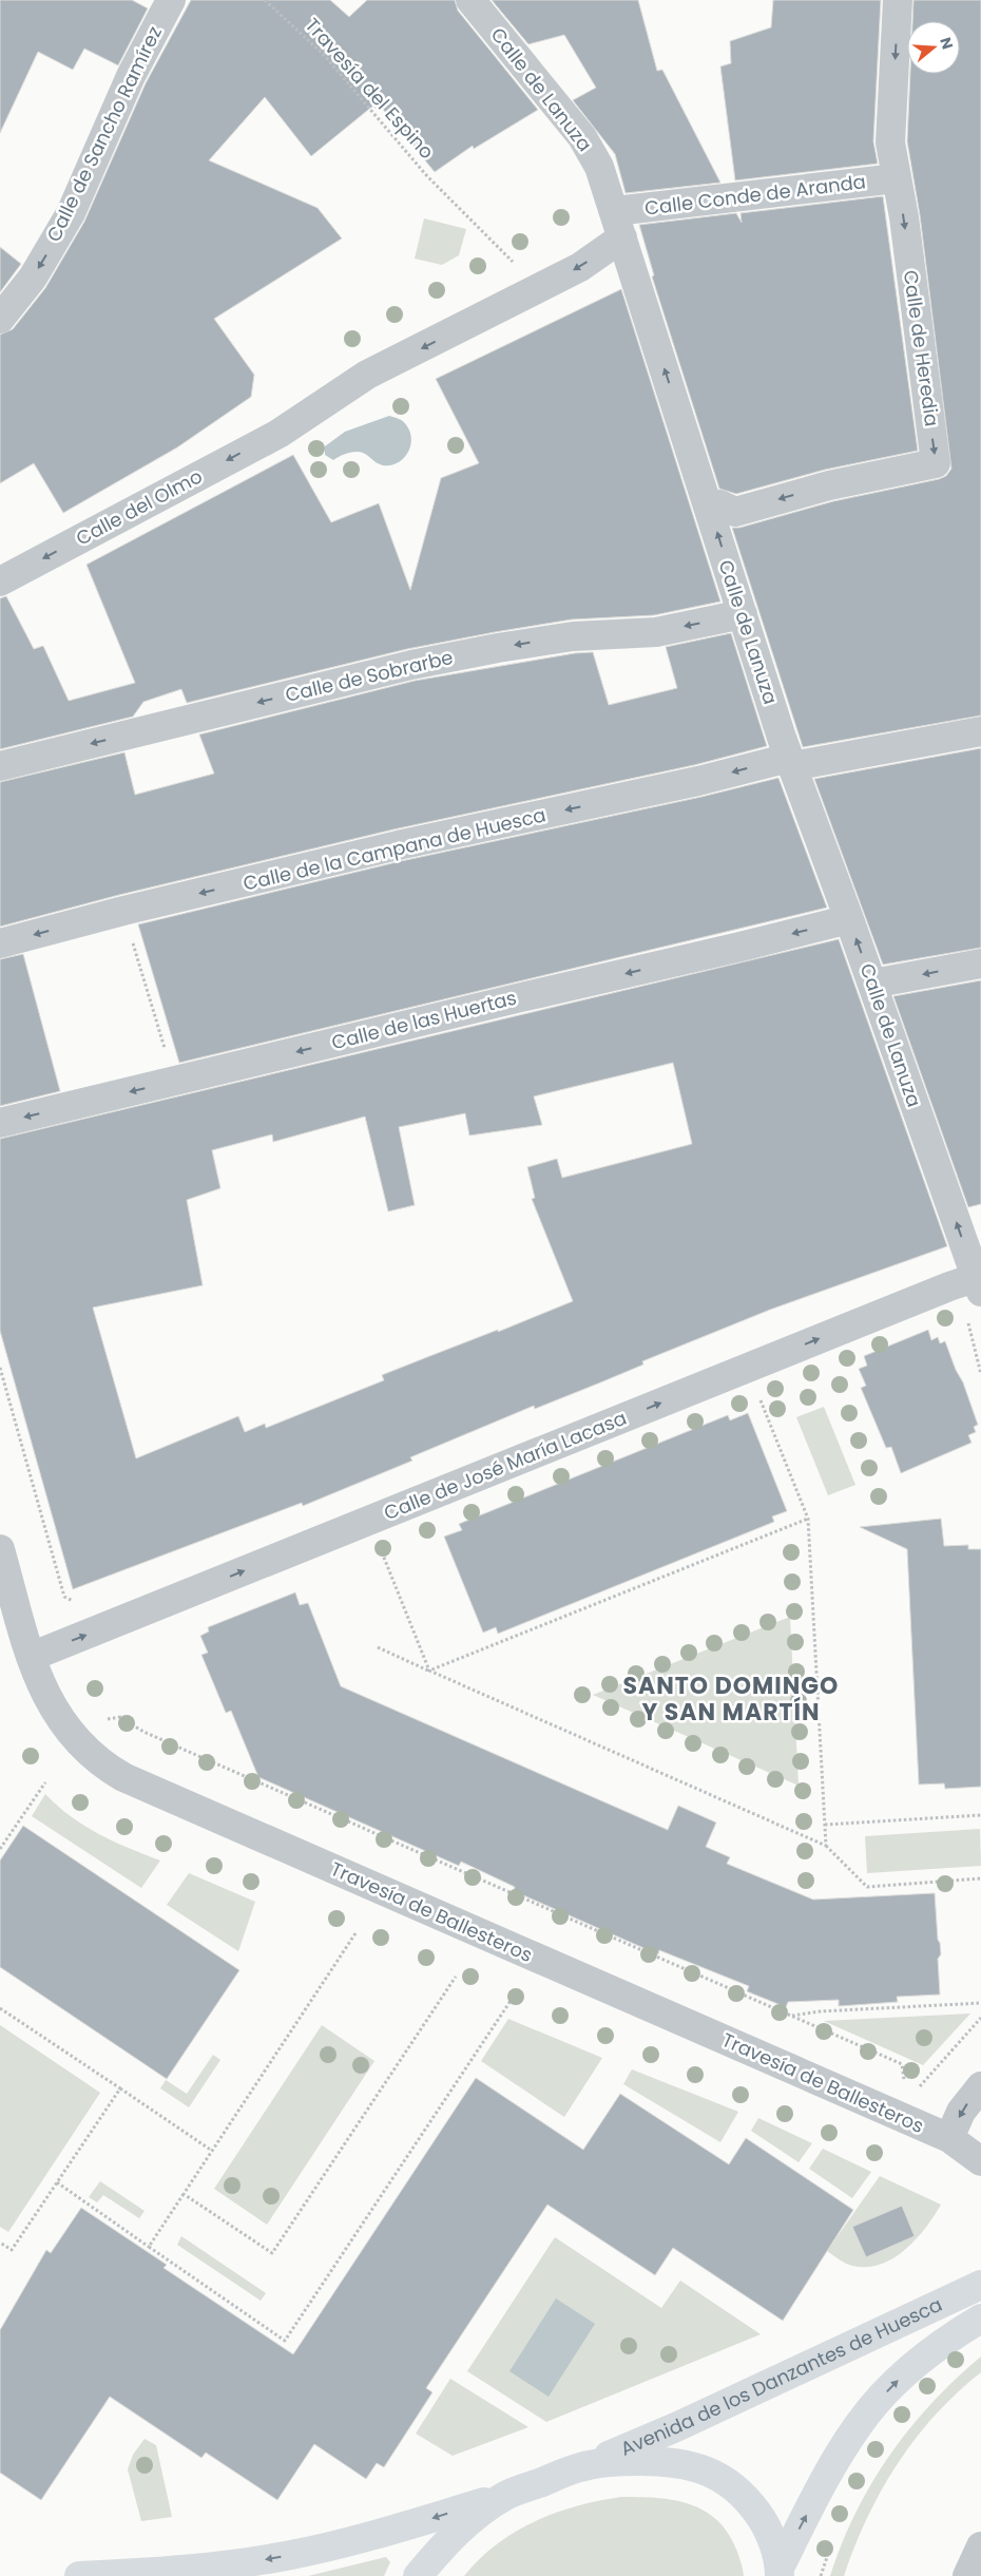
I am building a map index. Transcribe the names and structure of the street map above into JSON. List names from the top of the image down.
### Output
{
  "streets": {
    "main road": ["Avenida de los Danzantes de Huesca"],
    "street": [
      "Calle de Lanuza",
      "Calle de Sancho Ramírez",
      "Calle Conde de Aranda",
      "Calle de Heredia",
      "Calle del Olmo",
      "Calle de Sobrarbe",
      "Calle de la Campana de Huesca",
      "Calle de las Huertas",
      "Calle de José María Lacasa",
      "Travesía de Ballesteros"
    ],
    "path": ["Travesía del Espino"]
  },
  "crossings": [
    ["Calle de Lanuza", "Calle Conde de Aranda"],
    ["Calle de Lanuza", "Calle de Heredia"],
    ["Calle de Lanuza", "Calle del Olmo"],
    ["Calle de Lanuza", "Calle de Sobrarbe"],
    ["Calle de Lanuza", "Calle de la Campana de Huesca"],
    ["Calle de Lanuza", "Calle de las Huertas"],
    ["Calle de Lanuza", "Calle de José María Lacasa"],
    ["Calle Conde de Aranda", "Calle de Heredia"],
    ["Calle Conde de Aranda", "Calle del Olmo"],
    ["Calle de José María Lacasa", "Travesía de Ballesteros"]
  ],
  "one_way": [
    "Calle de Lanuza",
    "Calle de Sancho Ramírez",
    "Calle del Olmo",
    "Calle de Sobrarbe",
    "Calle de la Campana de Huesca",
    "Calle de las Huertas",
    "Calle de José María Lacasa",
    "Avenida de los Danzantes de Huesca"
  ],
  "districts": ["SANTO DOMINGO Y SAN MARTÍN"],
  "north": "right"
}
